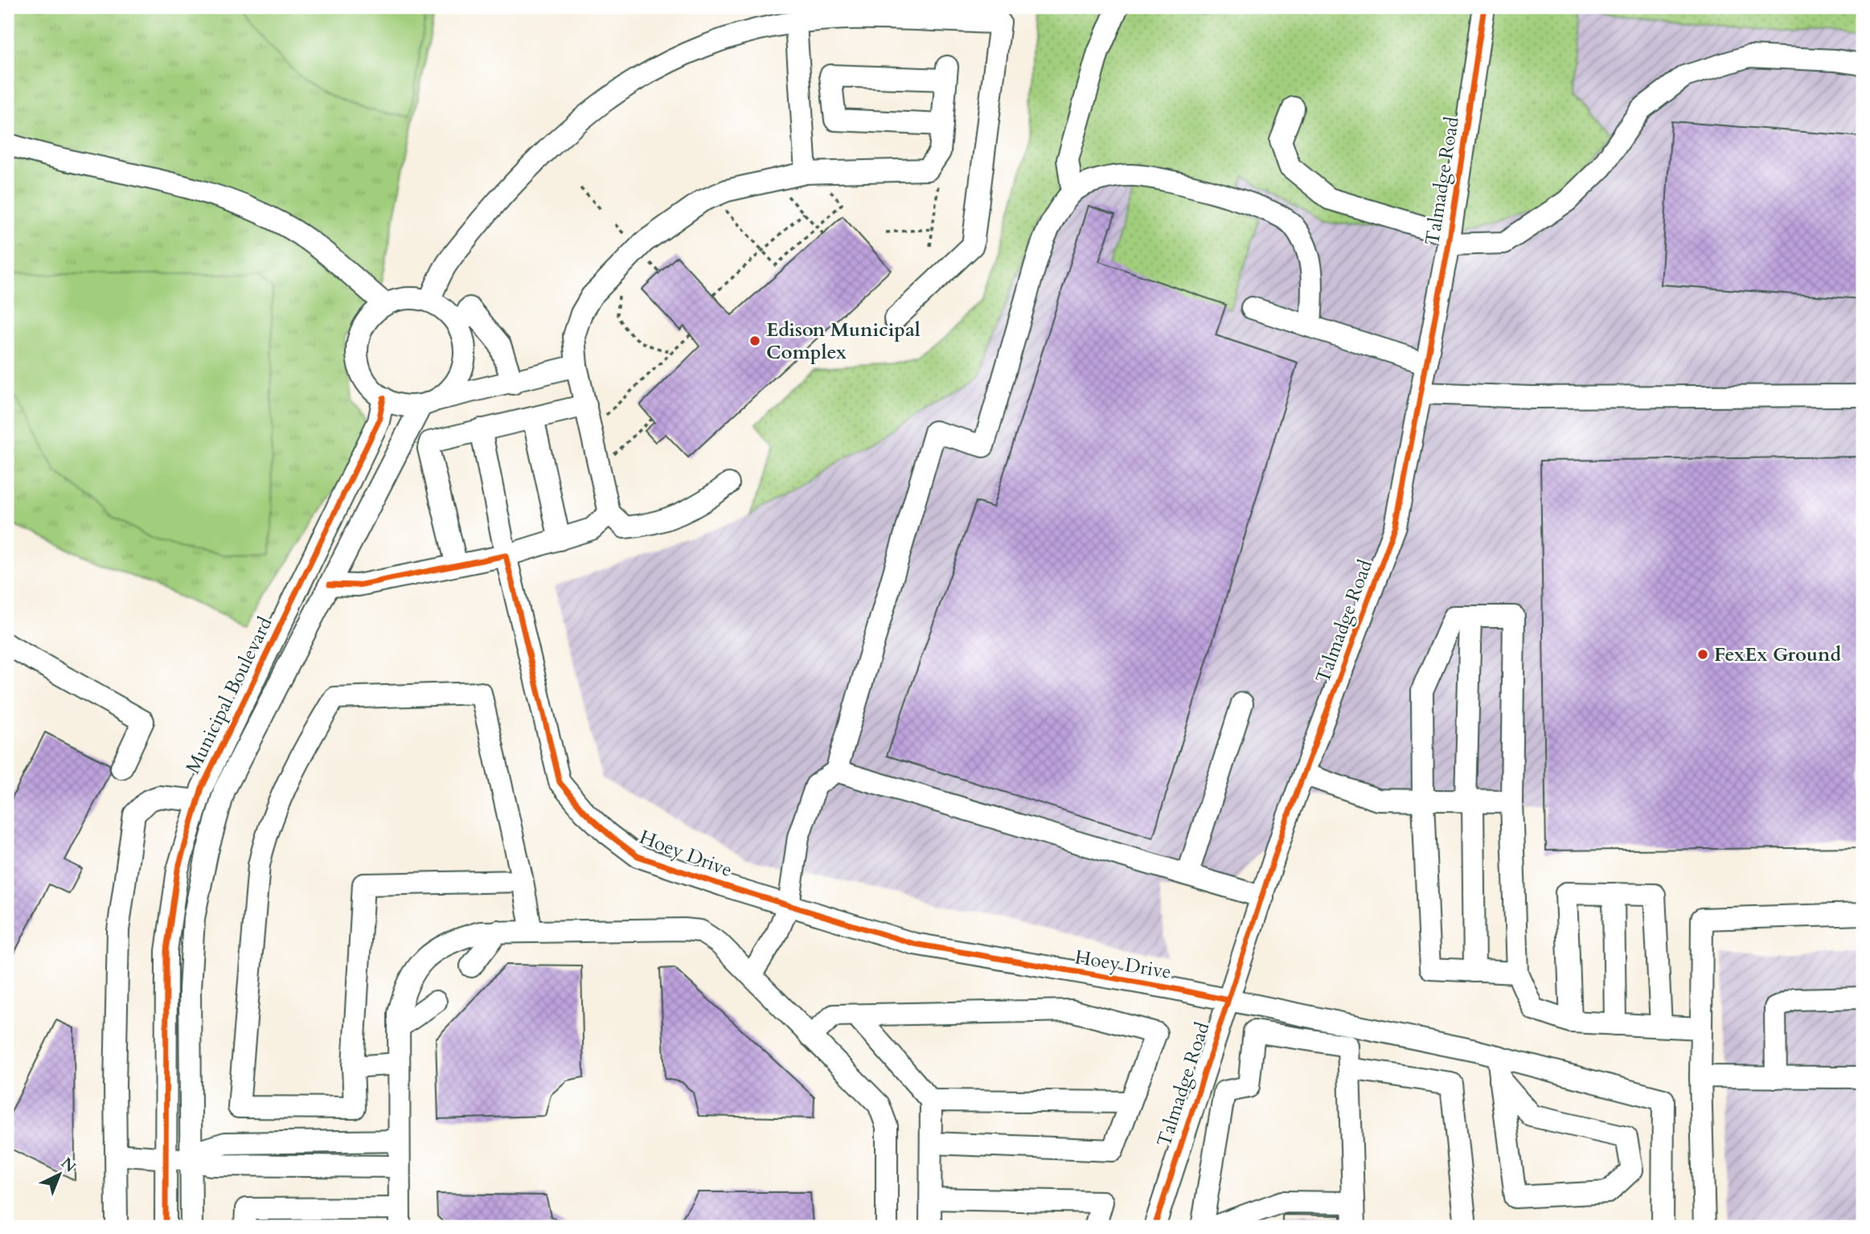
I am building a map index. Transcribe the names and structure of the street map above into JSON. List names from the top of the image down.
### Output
{
  "streets": {
    "street": ["Talmadge Road", "Municipal Boulevard", "Hoey Drive"]
  },
  "crossings": [
    ["Talmadge Road", "Hoey Drive"]
  ],
  "places": ["Edison Municipal Complex", "FexEx Ground"],
  "north": "top right"
}
